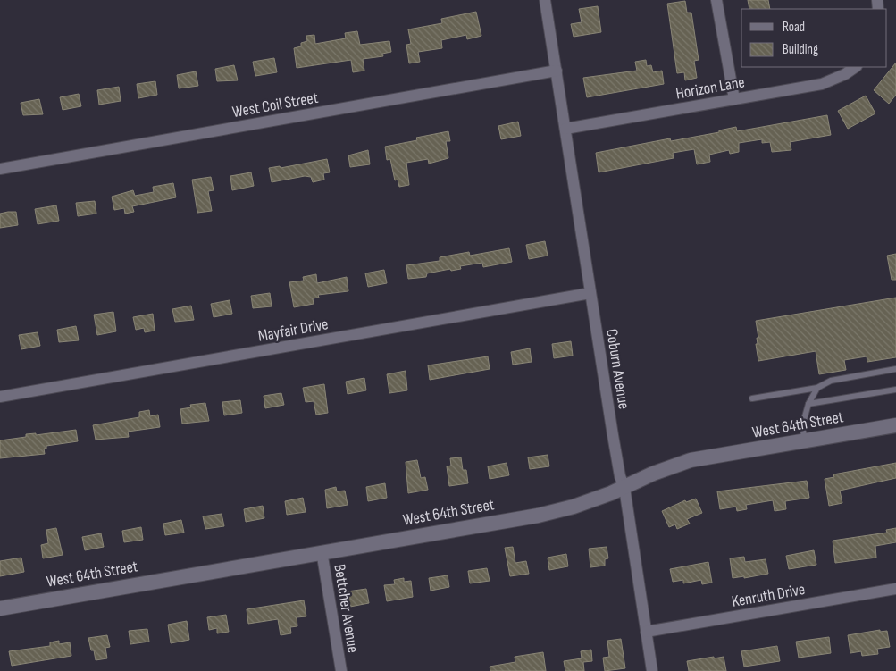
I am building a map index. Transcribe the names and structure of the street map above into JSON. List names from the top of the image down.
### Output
{
  "streets": {
    "street": [
      "Horizon Lane",
      "West Coil Street",
      "Mayfair Drive",
      "Coburn Avenue",
      "West 64th Street",
      "Kenruth Drive",
      "Bettcher Avenue"
    ]
  },
  "crossings": [
    ["Horizon Lane", "Coburn Avenue"],
    ["West Coil Street", "Coburn Avenue"],
    ["Mayfair Drive", "Coburn Avenue"],
    ["Coburn Avenue", "West 64th Street"],
    ["Coburn Avenue", "Kenruth Drive"],
    ["West 64th Street", "Bettcher Avenue"]
  ],
  "legend": ["Road", "Building"]
}
